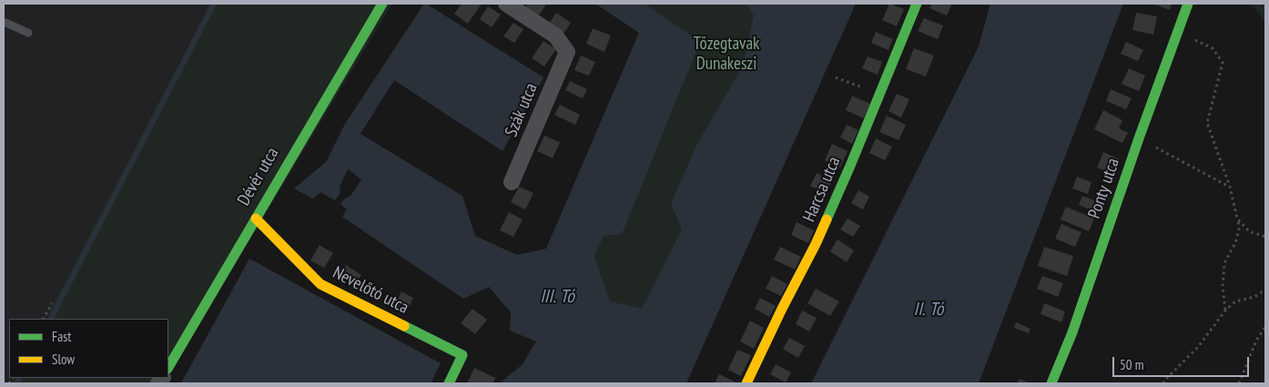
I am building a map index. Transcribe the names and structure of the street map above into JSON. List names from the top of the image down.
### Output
{
  "streets": {
    "street": [
      "Szák utca",
      "Dévér utca",
      "Ponty utca",
      "Harcsa utca",
      "Nevelőtó utca"
    ]
  },
  "crossings": [
    ["Dévér utca", "Nevelőtó utca"]
  ],
  "water": ["III. Tó", "II. Tó"],
  "parks": ["Tőzegtavak Dunakeszi"],
  "legend": ["Fast", "Slow"],
  "scale_bar": "50 m"
}
